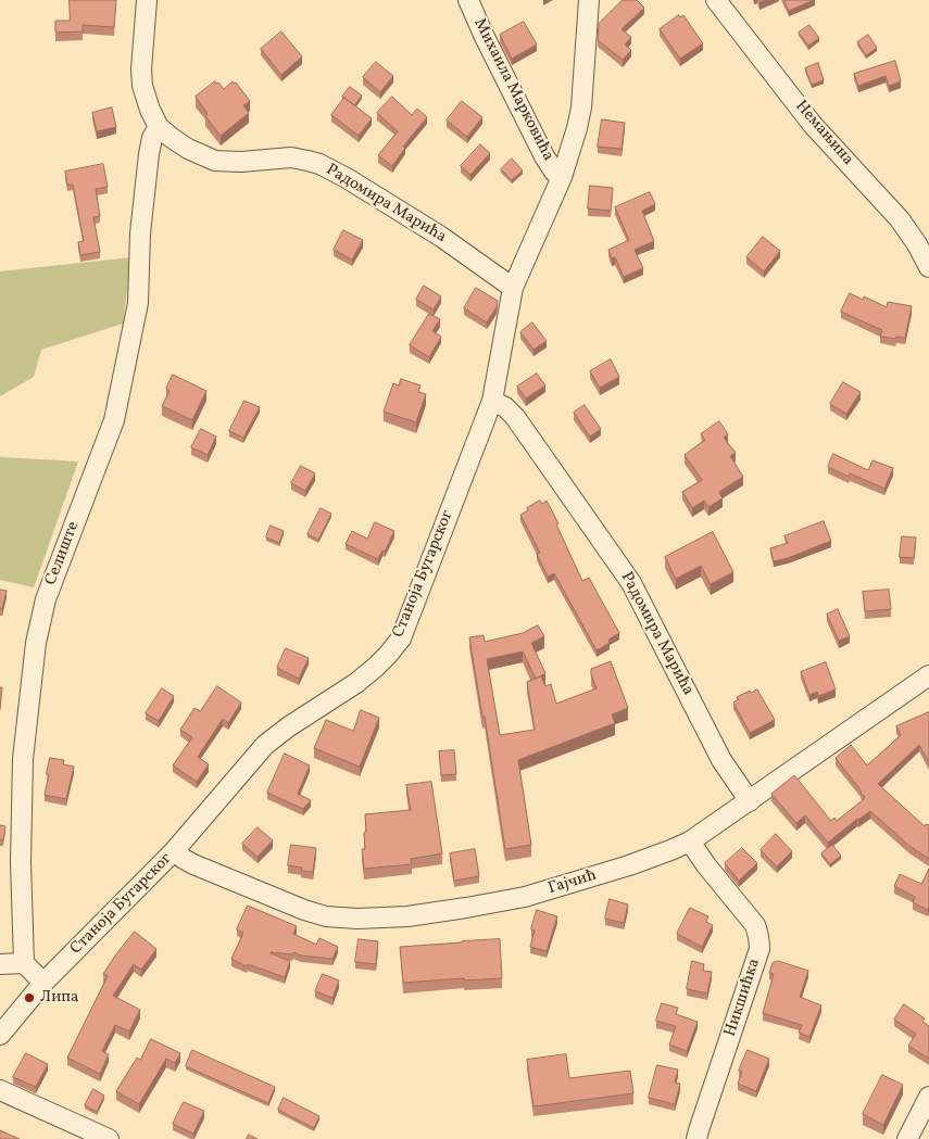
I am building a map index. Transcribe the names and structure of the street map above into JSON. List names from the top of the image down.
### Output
{
  "streets": {
    "street": [
      "Михаила Марковића",
      "Немањина",
      "Радомира Марића",
      "Селиште",
      "Станоја Бугарског",
      "Гајчић",
      "Никшићка"
    ]
  },
  "crossings": [
    ["Михаила Марковића", "Станоја Бугарског"],
    ["Радомира Марића", "Селиште"],
    ["Радомира Марића", "Станоја Бугарског"],
    ["Радомира Марића", "Гајчић"],
    ["Станоја Бугарског", "Гајчић"],
    ["Гајчић", "Никшићка"]
  ],
  "places": ["Липа"]
}
